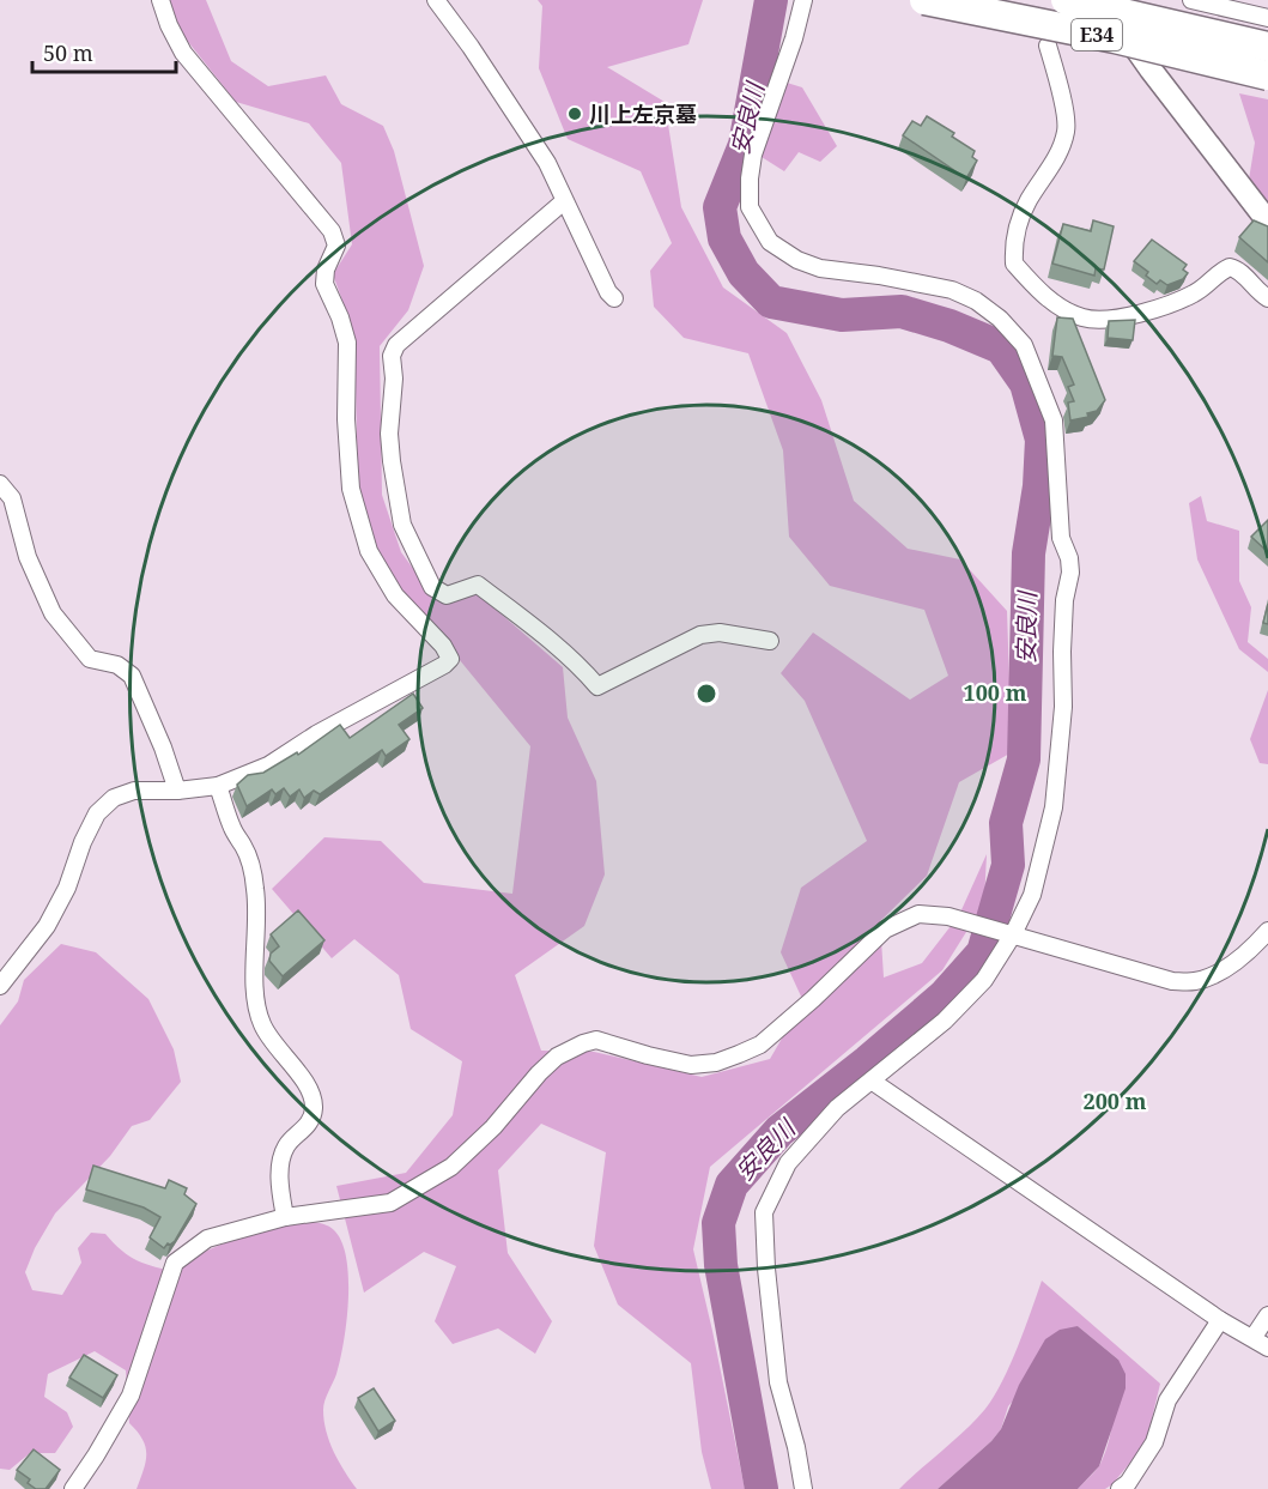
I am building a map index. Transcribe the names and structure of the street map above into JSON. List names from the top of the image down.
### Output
{
  "streets": {
    "highway": ["E34"]
  },
  "water": ["安良川"],
  "places": ["川上左京墓"],
  "scale_bar": "50 m",
  "rings": ["100 m", "200 m"]
}
